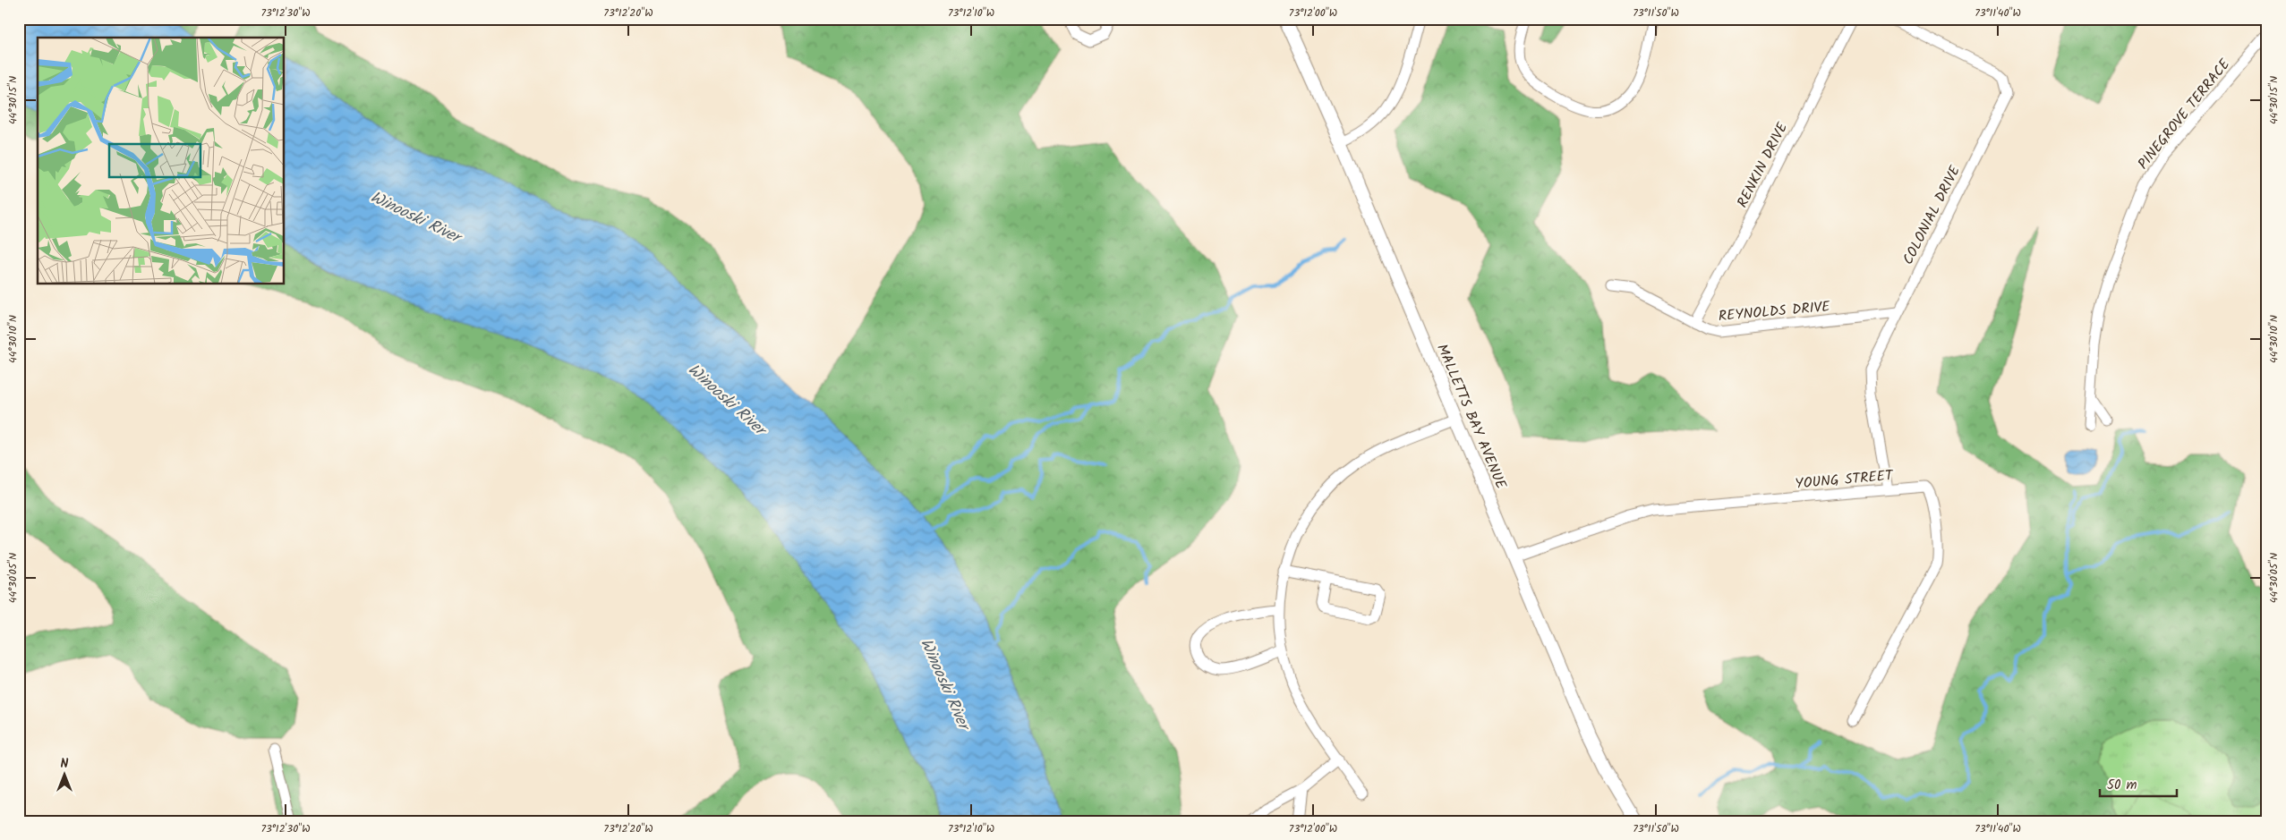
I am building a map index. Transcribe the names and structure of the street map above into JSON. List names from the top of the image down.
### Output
{
  "streets": {
    "street": [
      "PINEGROVE TERRACE",
      "RENKIN DRIVE",
      "COLONIAL DRIVE",
      "REYNOLDS DRIVE",
      "MALLETTS BAY AVENUE",
      "YOUNG STREET"
    ]
  },
  "crossings": [
    ["RENKIN DRIVE", "REYNOLDS DRIVE"],
    ["COLONIAL DRIVE", "REYNOLDS DRIVE"],
    ["COLONIAL DRIVE", "YOUNG STREET"],
    ["MALLETTS BAY AVENUE", "YOUNG STREET"]
  ],
  "water": ["Winooski River"],
  "scale_bar": "50 m",
  "north": "top",
  "coordinates": [
    "73°12'30\"W",
    "73°12'20\"W",
    "73°12'10\"W",
    "73°12'00\"W",
    "73°11'50\"W",
    "73°11'40\"W",
    "44°30'15\"N",
    "44°30'10\"N",
    "44°30'05\"N"
  ]
}
